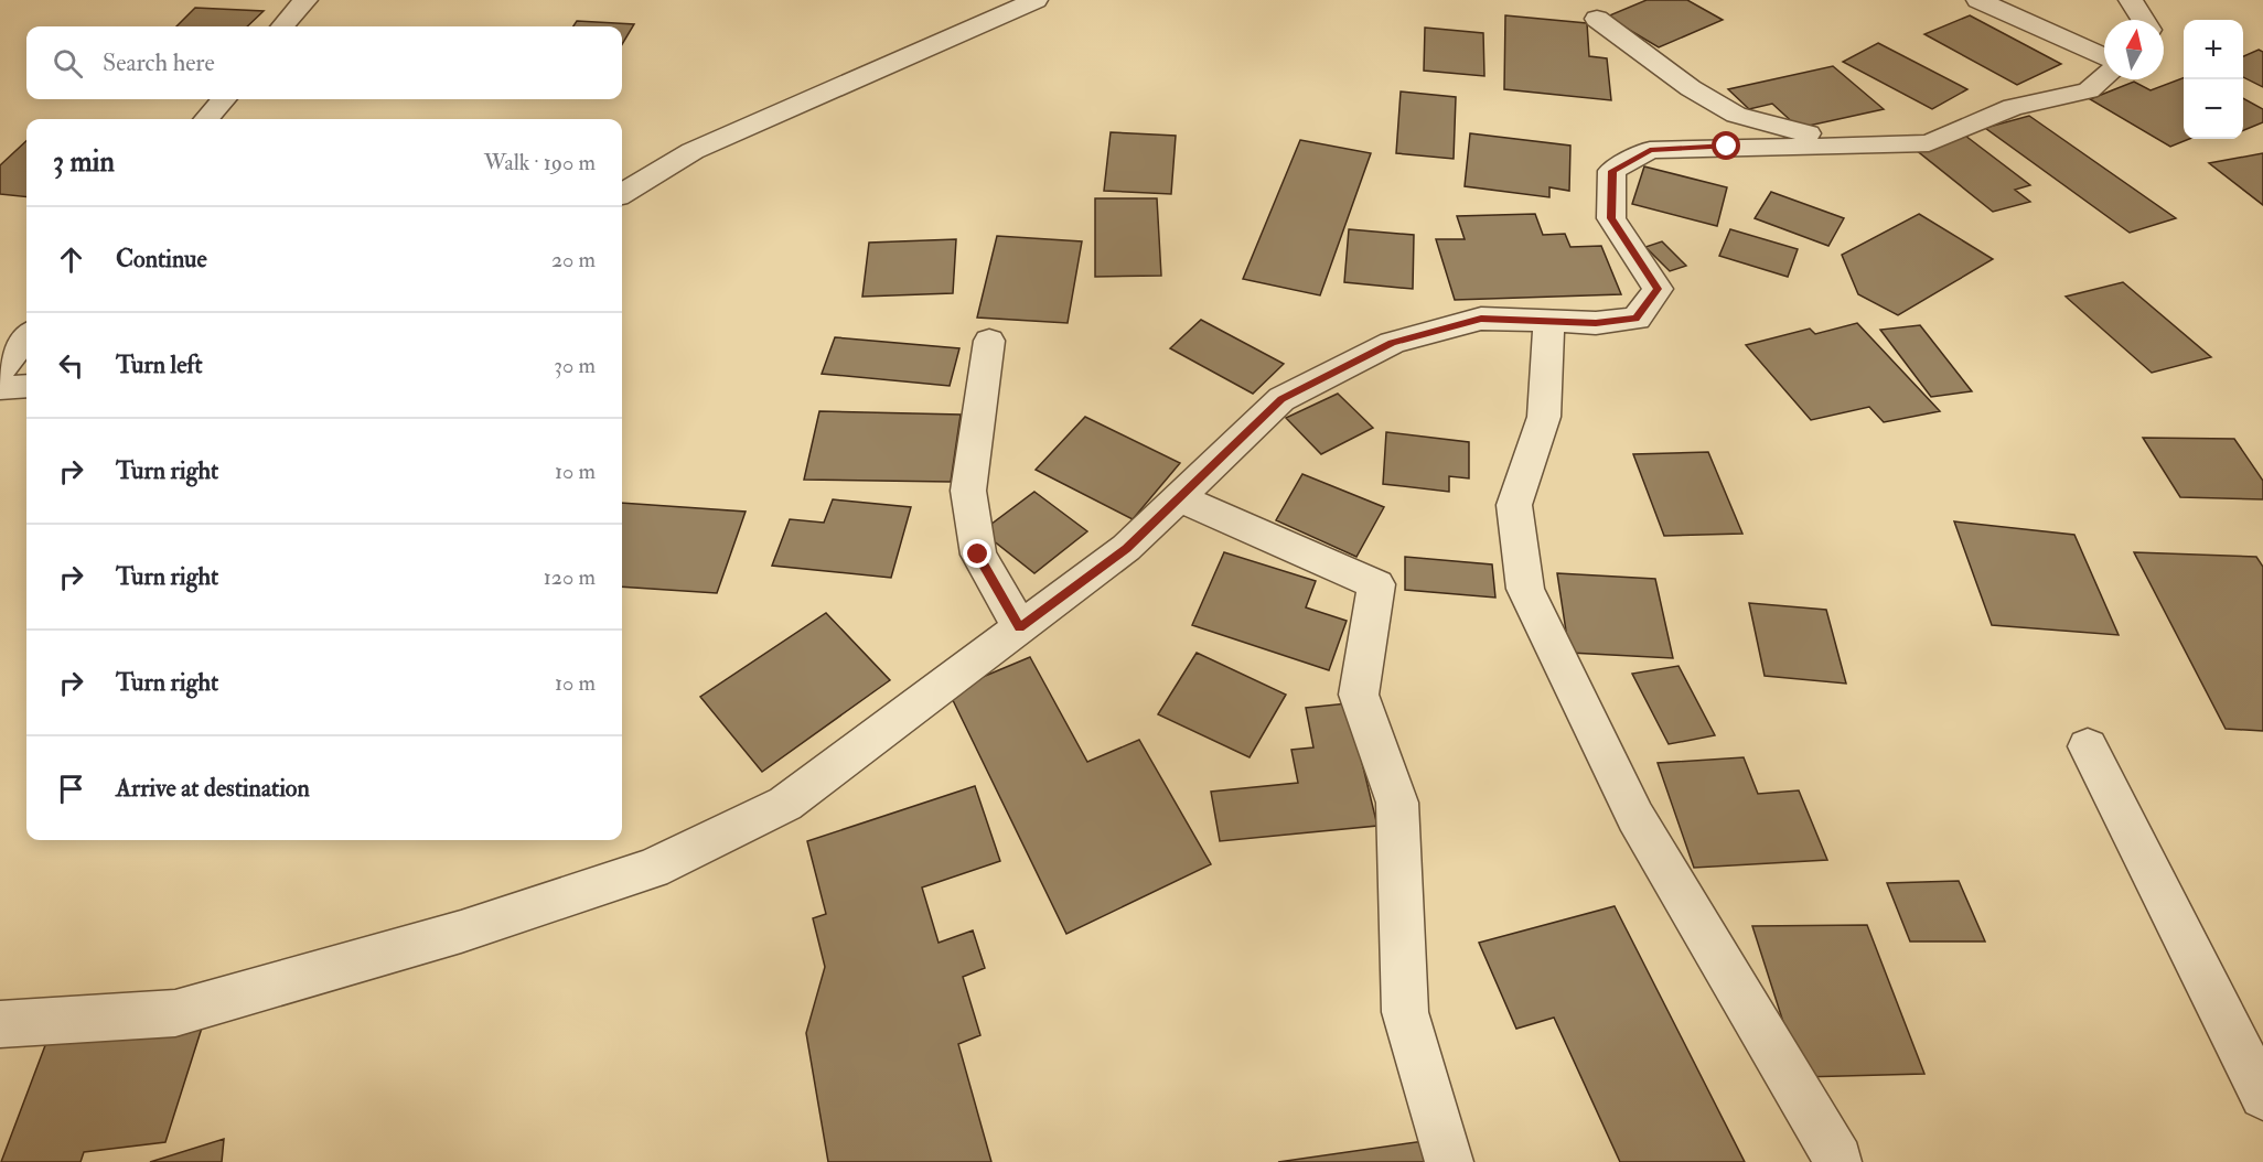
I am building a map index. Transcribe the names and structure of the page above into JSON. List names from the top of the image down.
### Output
{
  "north": "top",
  "page": {
    "map_buttons": ["+", "−"],
    "search": "Search here",
    "heading": ["3 min", "Walk · 190 m"],
    "list": [
      ["Continue", "20 m"],
      ["Turn left", "30 m"],
      ["Turn right", "10 m"],
      ["Turn right", "120 m"],
      ["Turn right", "10 m"],
      "Arrive at destination"
    ]
  }
}
